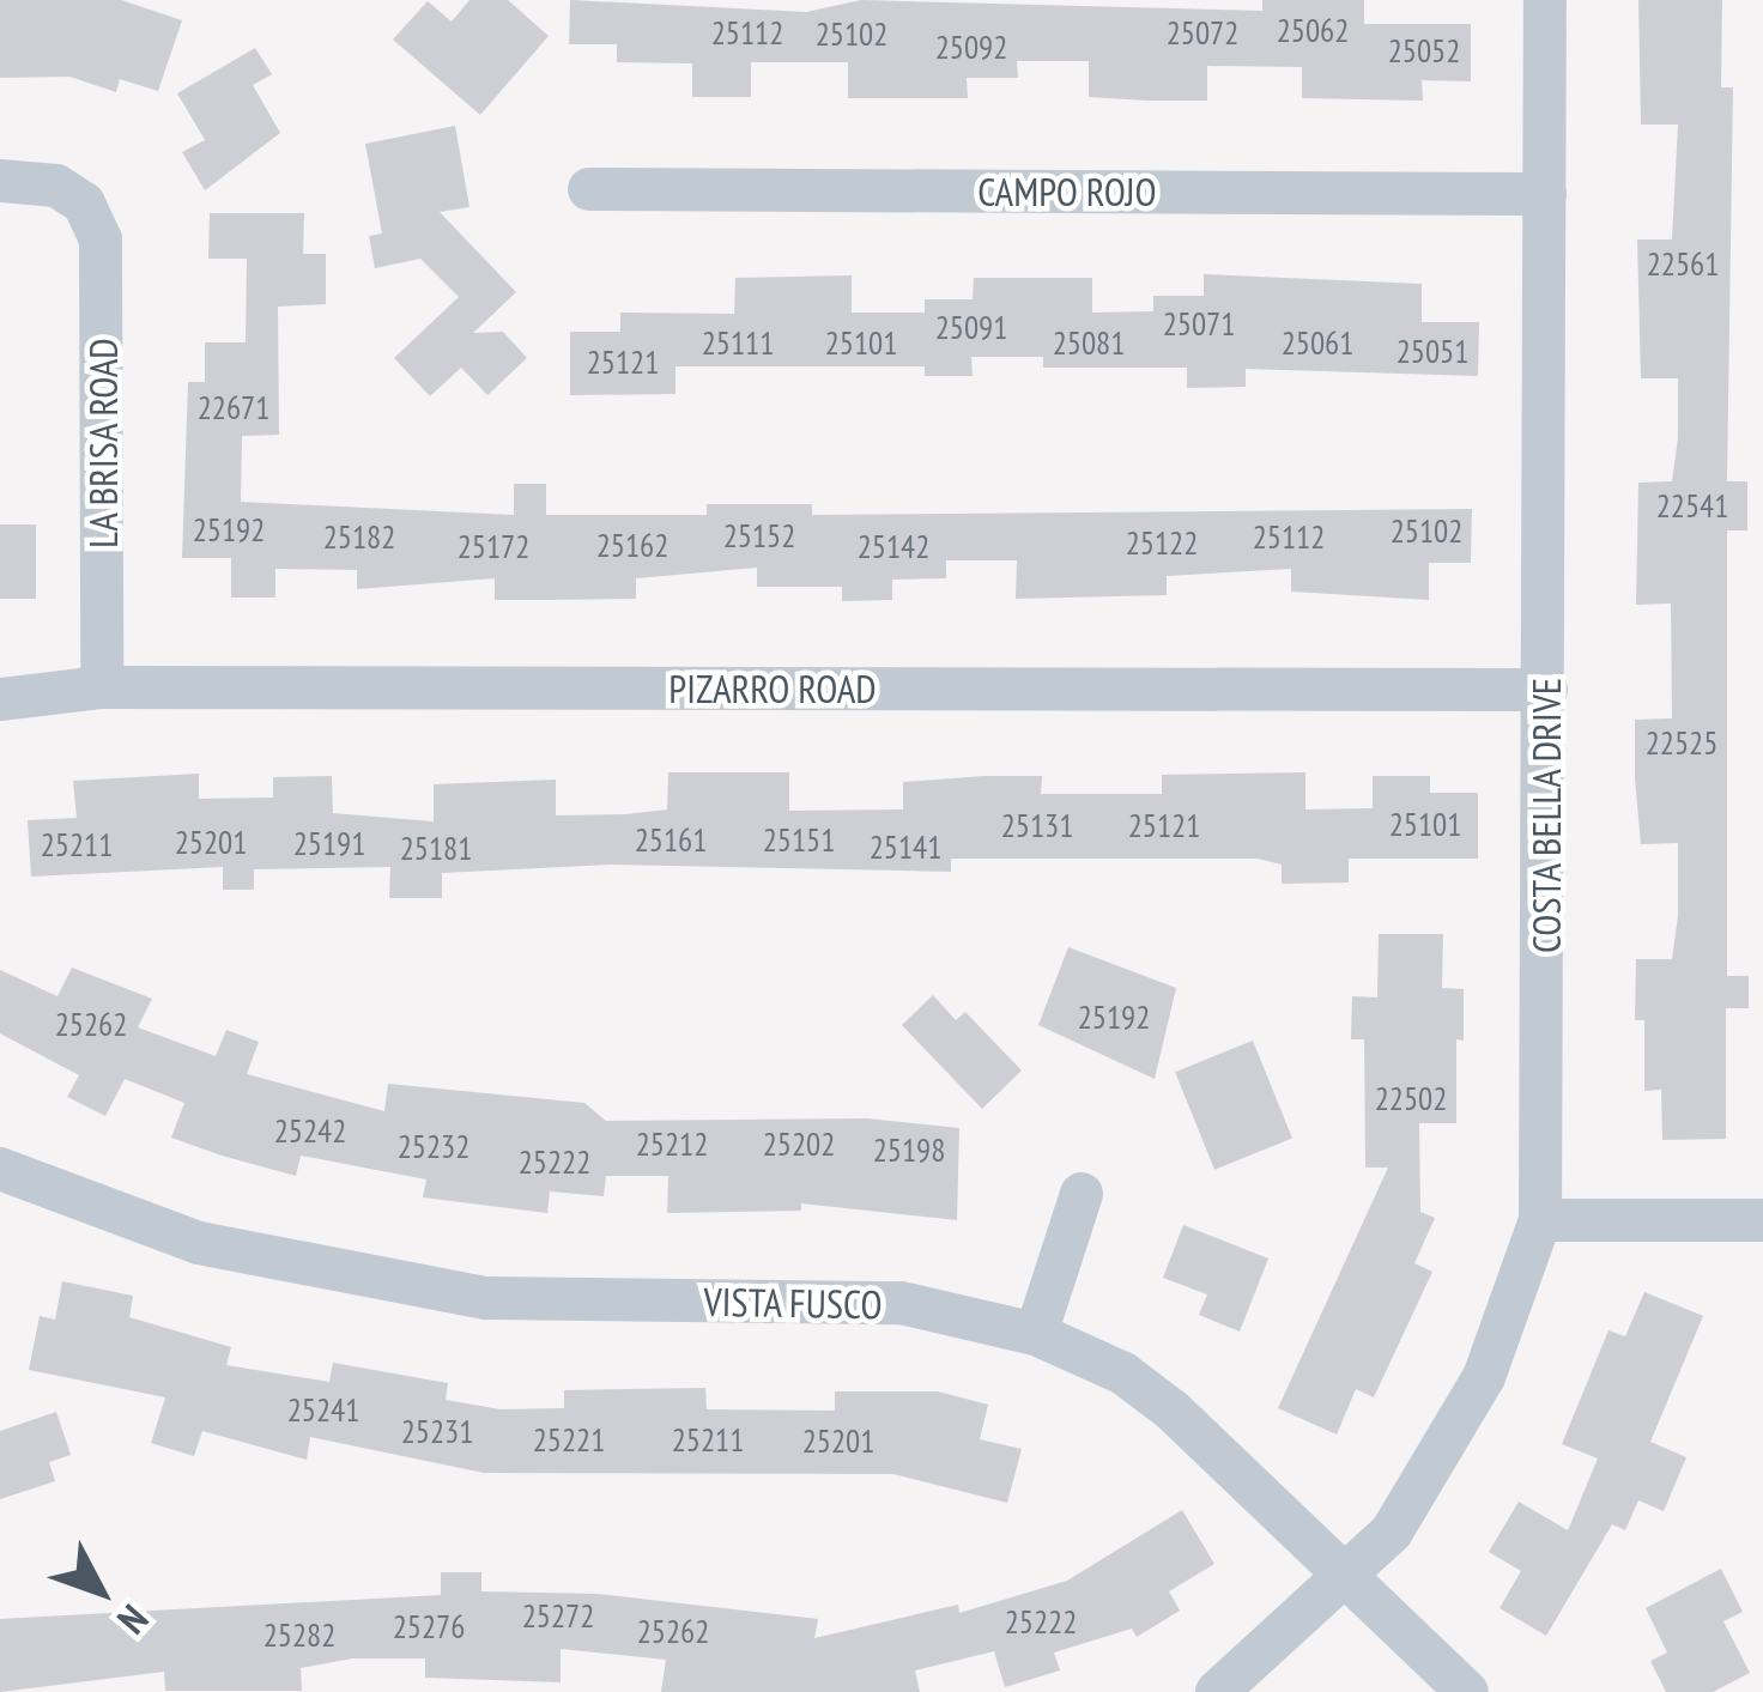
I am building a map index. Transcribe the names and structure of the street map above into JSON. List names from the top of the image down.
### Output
{
  "streets": {
    "street": [
      "CAMPO ROJO",
      "LA BRISA ROAD",
      "PIZARRO ROAD",
      "COSTA BELLA DRIVE",
      "VISTA FUSCO"
    ]
  },
  "crossings": [
    ["CAMPO ROJO", "COSTA BELLA DRIVE"],
    ["LA BRISA ROAD", "PIZARRO ROAD"],
    ["PIZARRO ROAD", "COSTA BELLA DRIVE"],
    ["COSTA BELLA DRIVE", "VISTA FUSCO"]
  ],
  "house_numbers": [
    "25062",
    "25112",
    "25072",
    "25102",
    "25092",
    "25052",
    "22561",
    "25071",
    "25091",
    "25111",
    "25101",
    "25081",
    "25061",
    "25051",
    "25121",
    "22671",
    "22541",
    "25192",
    "25102",
    "25152",
    "25182",
    "25112",
    "25122",
    "25162",
    "25172",
    "25142",
    "22525",
    "25101",
    "25131",
    "25121",
    "25161",
    "25151",
    "25201",
    "25191",
    "25211",
    "25141",
    "25181",
    "25192",
    "25262",
    "22502",
    "25242",
    "25212",
    "25202",
    "25232",
    "25198",
    "25222",
    "25241",
    "25231",
    "25221",
    "25211",
    "25201",
    "25272",
    "25222",
    "25276",
    "25262",
    "25282"
  ],
  "north": "bottom right"
}
